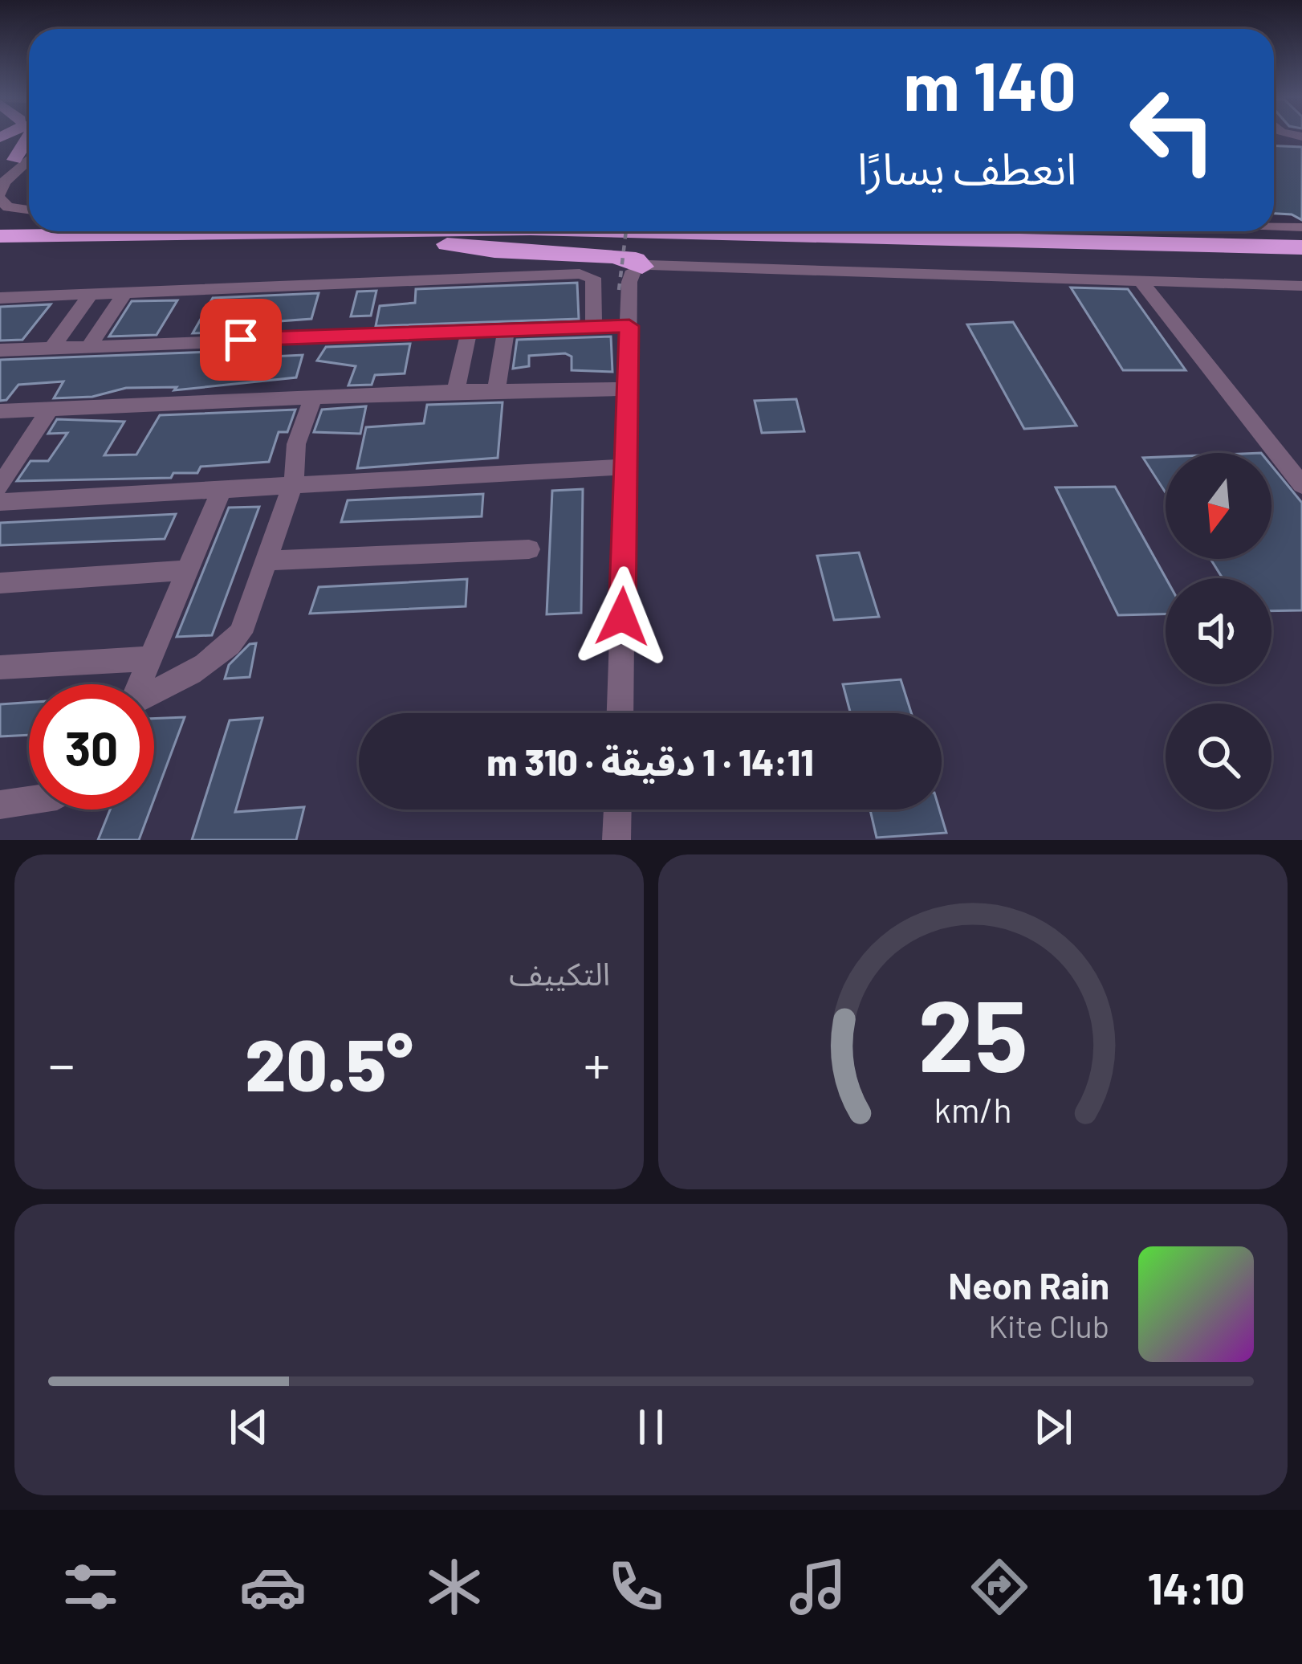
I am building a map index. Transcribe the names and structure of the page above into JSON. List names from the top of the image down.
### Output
{
  "north": "bottom",
  "page": {
    "turn": ["140 m", "انعطف يسارًا"],
    "limit": "30",
    "trip": "14:11 · 1 دقيقة · 310 m",
    "tile": "التكييف",
    "heat": ["−", "20.5°", "+"],
    "song": ["Neon Rain", "Kite Club"],
    "tabs": "14:10",
    "gauge": ["25", "km/h"]
  }
}
